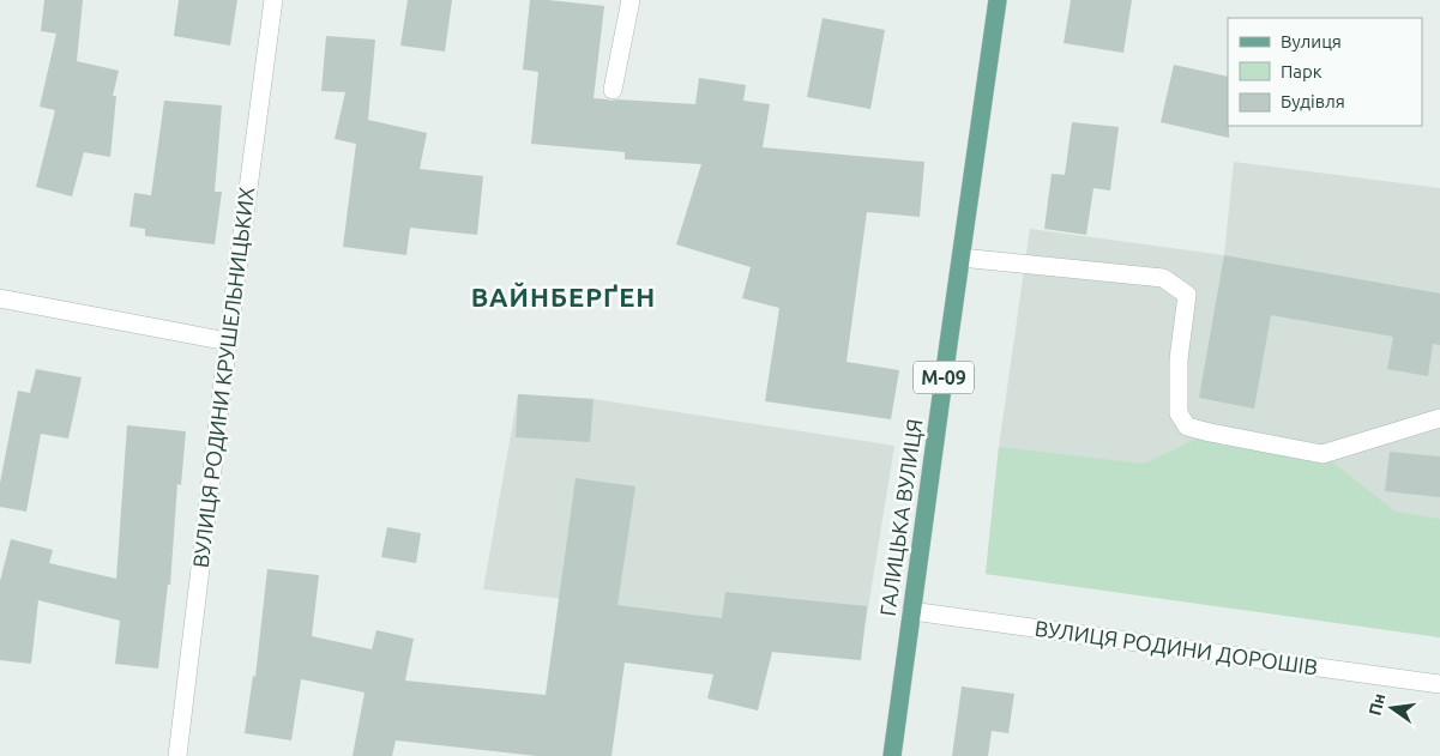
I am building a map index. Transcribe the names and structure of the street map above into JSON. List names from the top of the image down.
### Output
{
  "streets": {
    "main road": ["М-09", "ГАЛИЦЬКА ВУЛИЦЯ"],
    "street": ["ВУЛИЦЯ РОДИНИ КРУШЕЛЬНИЦЬКИХ", "ВУЛИЦЯ РОДИНИ ДОРОШІВ"]
  },
  "crossings": [
    ["ГАЛИЦЬКА ВУЛИЦЯ", "ВУЛИЦЯ РОДИНИ ДОРОШІВ"]
  ],
  "districts": ["ВАЙНБЕРҐЕН"],
  "legend": ["Вулиця", "Парк", "Будівля"],
  "north": "left"
}
